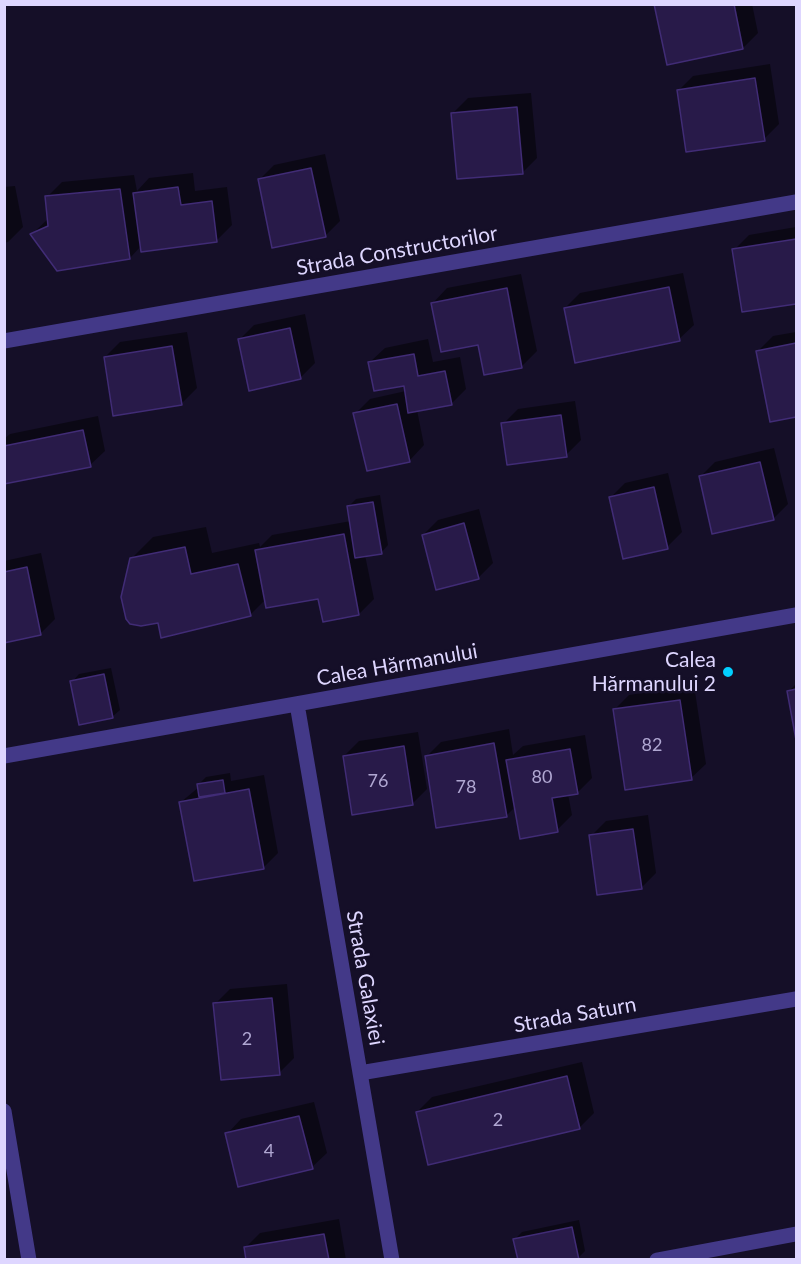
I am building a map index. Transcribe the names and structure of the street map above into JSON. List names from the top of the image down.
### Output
{
  "streets": {
    "street": [
      "Strada Constructorilor",
      "Calea Hărmanului",
      "Strada Galaxiei",
      "Strada Saturn"
    ]
  },
  "crossings": [
    ["Calea Hărmanului", "Strada Galaxiei"],
    ["Strada Galaxiei", "Strada Saturn"]
  ],
  "places": ["Calea Hărmanului 2"],
  "house_numbers": [
    "82",
    "80",
    "76",
    "78",
    "2",
    "2",
    "4"
  ]
}
